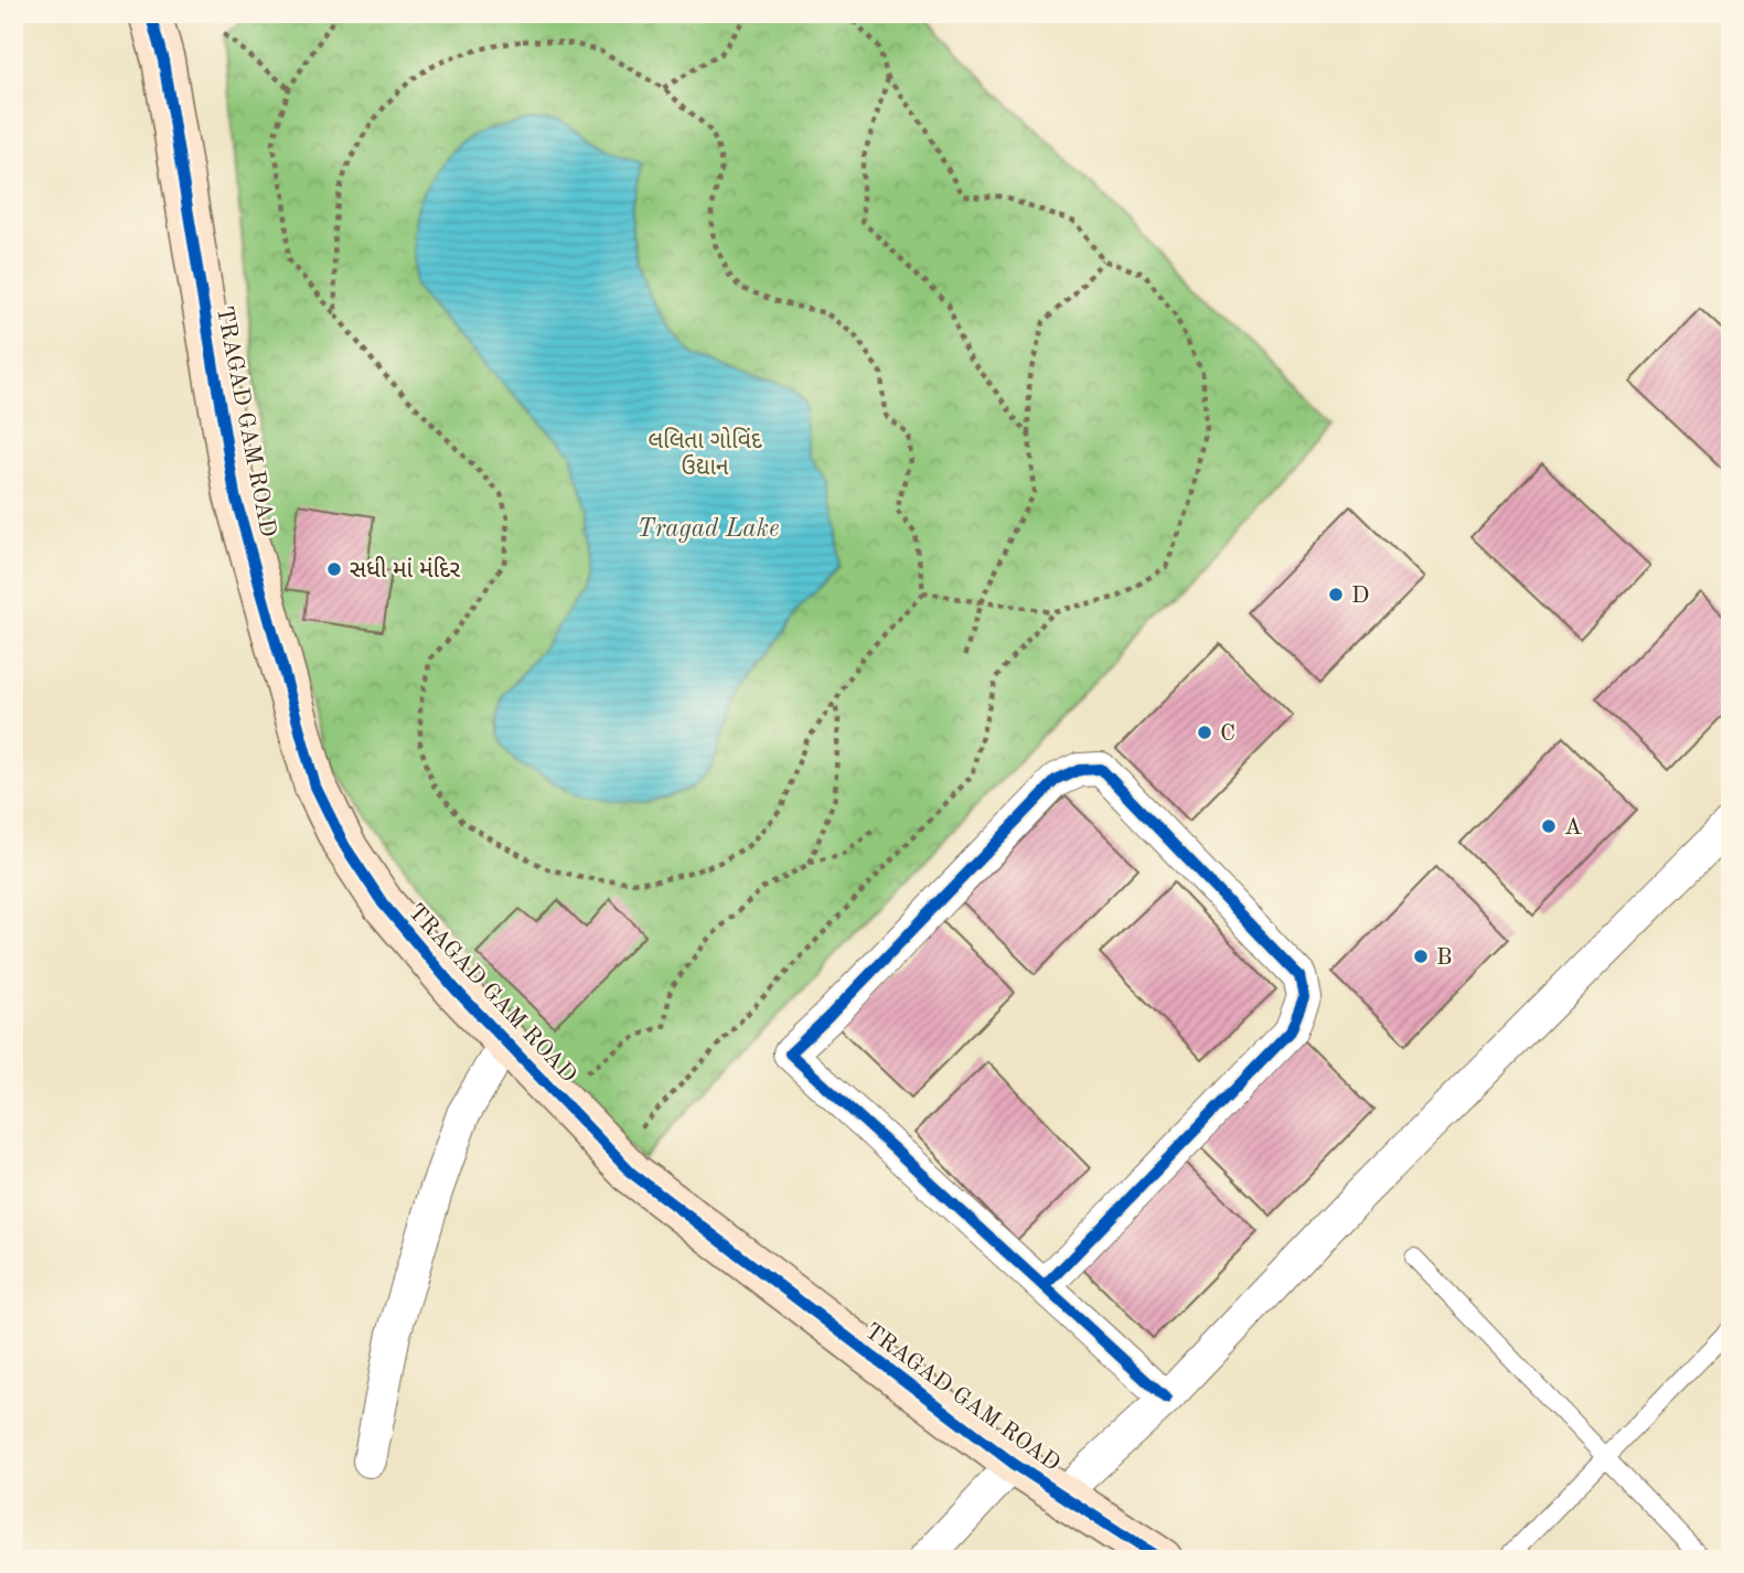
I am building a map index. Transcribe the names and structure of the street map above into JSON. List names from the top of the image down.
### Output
{
  "streets": {
    "street": ["TRAGAD GAM ROAD"]
  },
  "water": ["Tragad Lake"],
  "parks": ["લલિતા ગોવિંદ ઉદ્યાન"],
  "places": [
    "સધી માં મંદિર",
    "D",
    "C",
    "A",
    "B"
  ]
}
